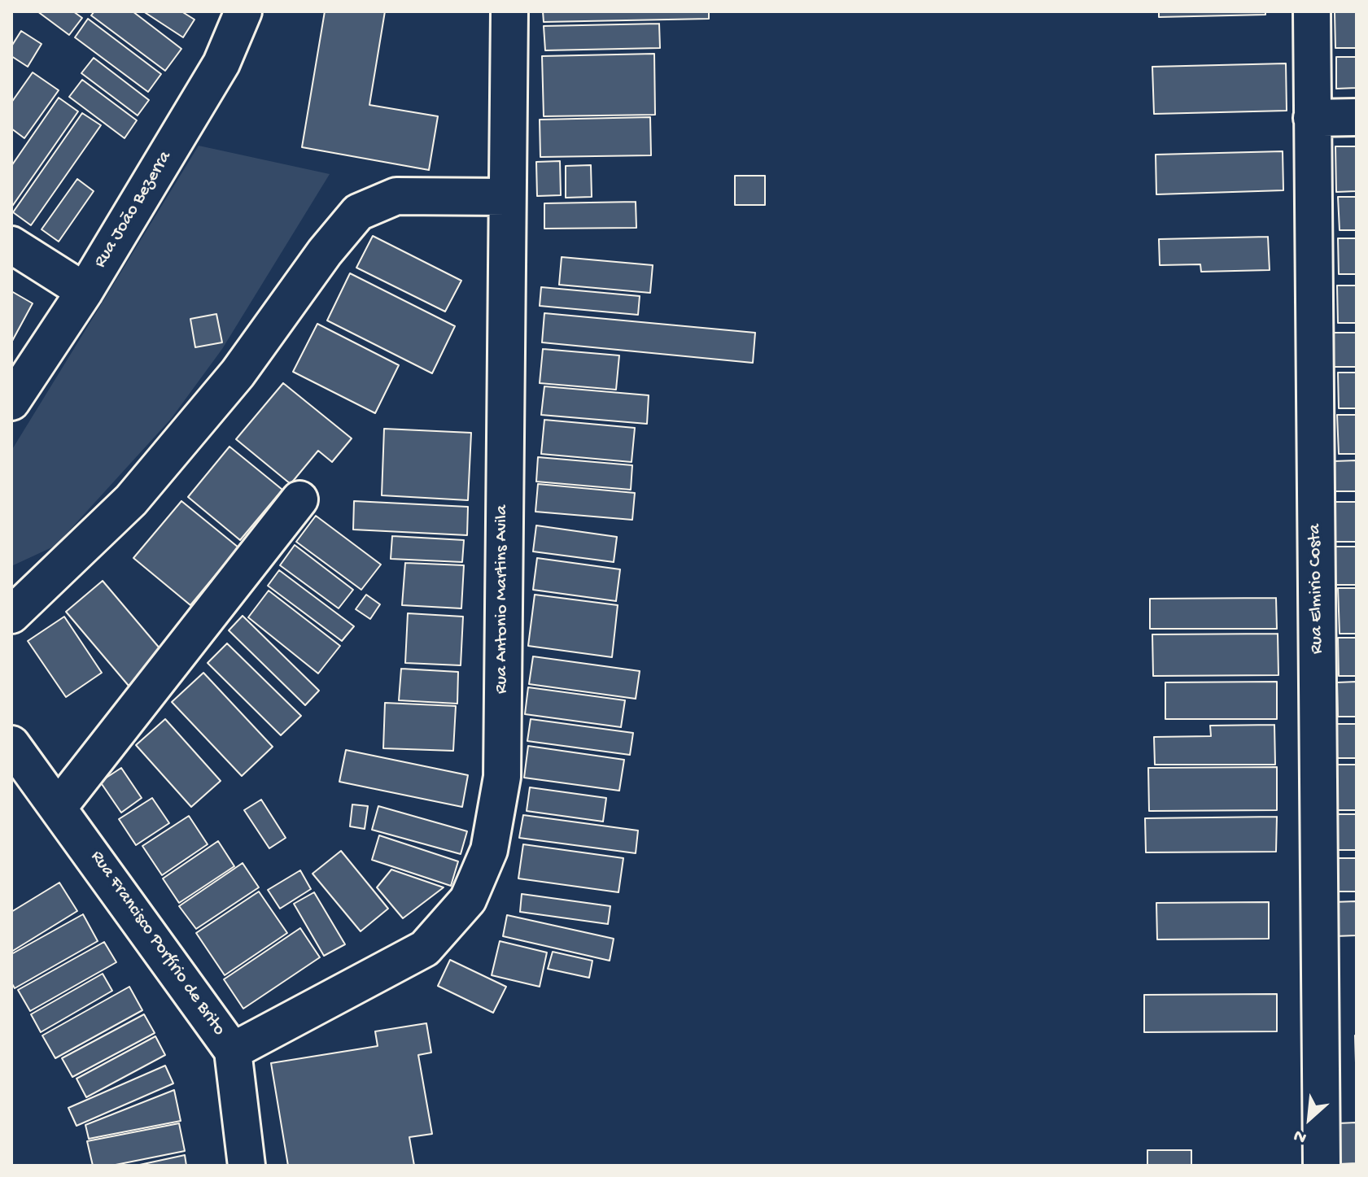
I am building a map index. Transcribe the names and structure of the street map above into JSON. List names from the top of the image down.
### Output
{
  "streets": {
    "street": [
      "Rua João Bezerra",
      "Rua Elmirio Costa",
      "Rua Antonio Martins Avila",
      "Rua Francisco Porfírio de Brito"
    ]
  },
  "crossings": [
    ["Rua Antonio Martins Avila", "Rua Francisco Porfírio de Brito"]
  ],
  "north": "bottom left"
}
